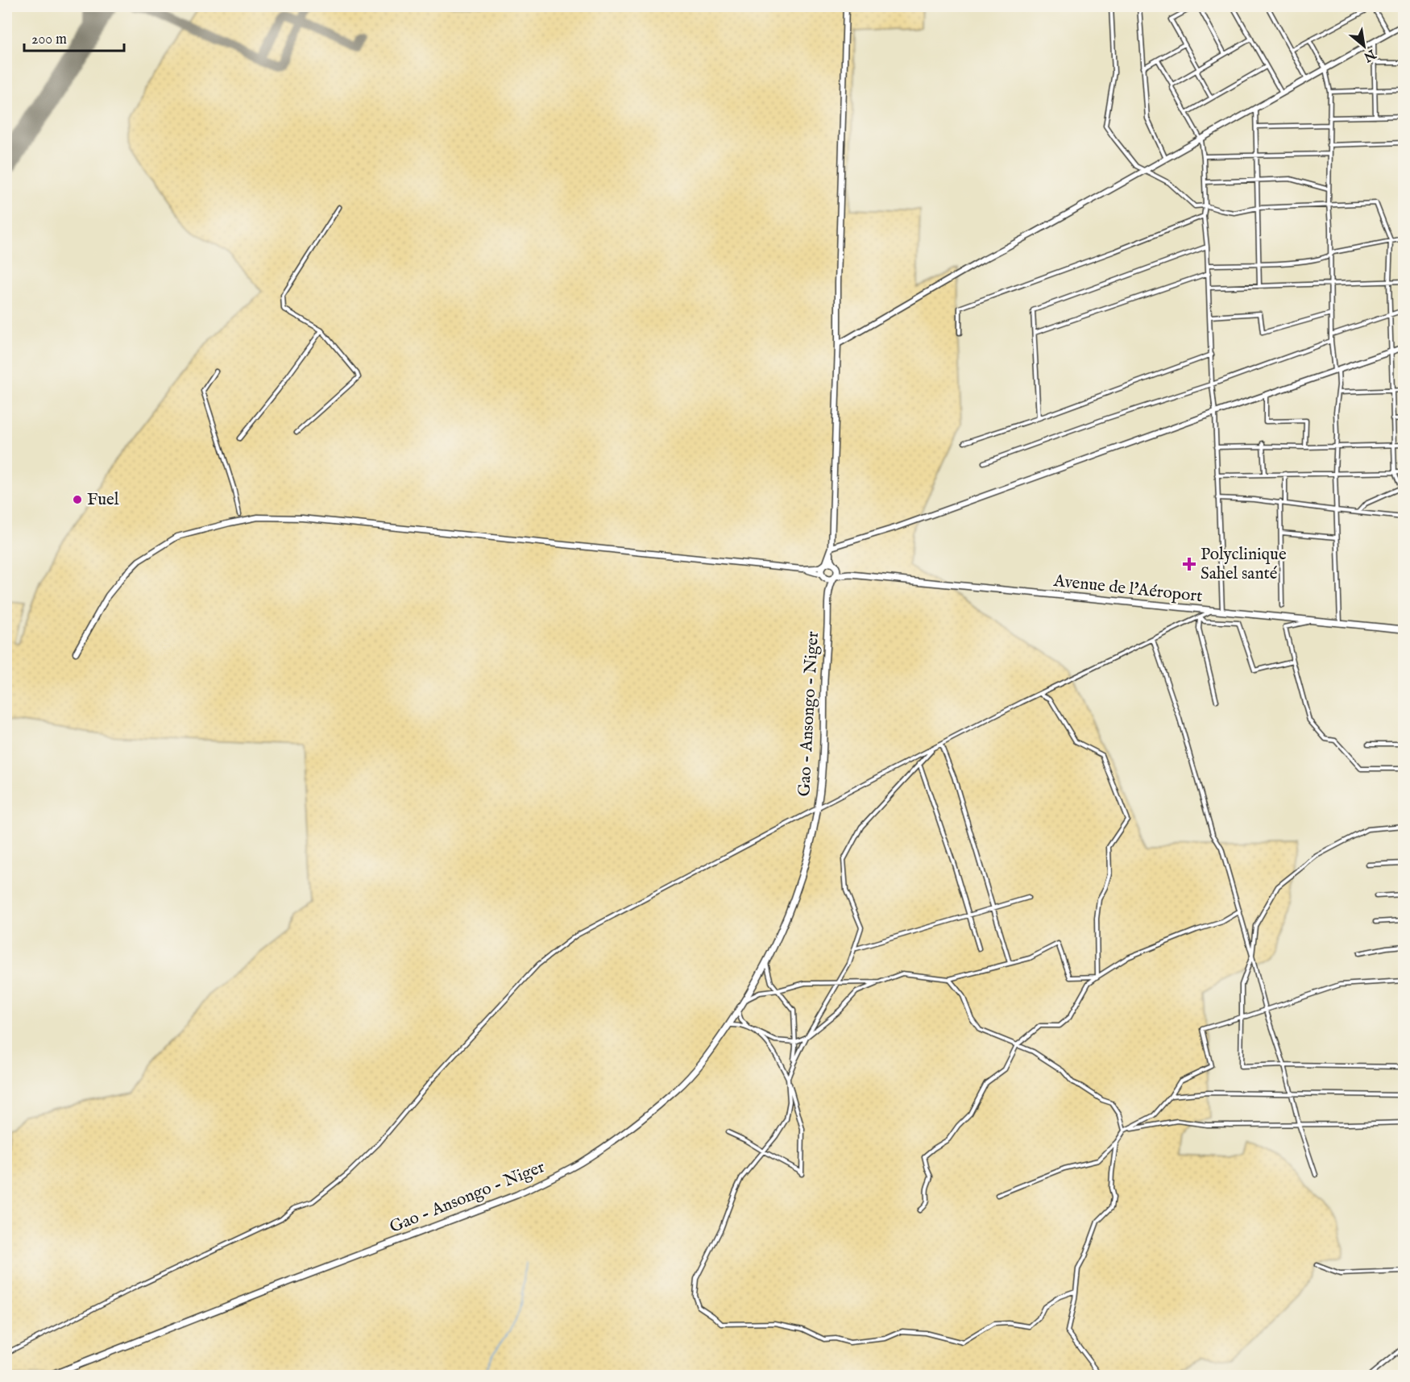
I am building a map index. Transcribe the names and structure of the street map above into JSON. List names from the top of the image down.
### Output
{
  "streets": {
    "main road": ["Avenue de l'Aéroport", "Gao - Ansongo - Niger"]
  },
  "places": {
    "other": ["Fuel"],
    "health": ["Polyclinique Sahel santé"]
  },
  "scale_bar": "200 m",
  "north": "bottom right"
}
